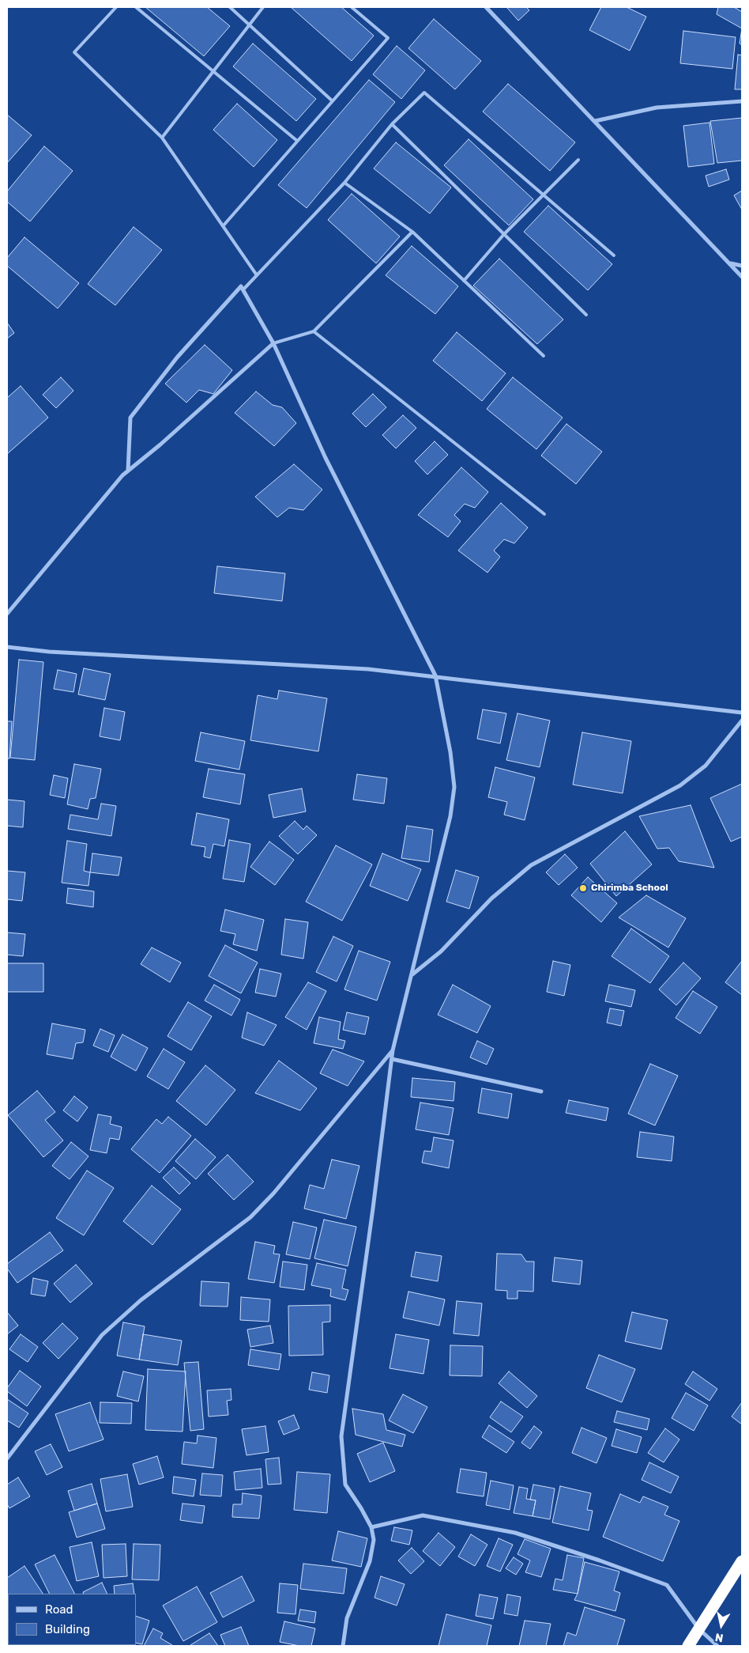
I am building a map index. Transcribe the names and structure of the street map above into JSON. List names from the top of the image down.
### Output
{
  "places": ["Chirimba School"],
  "legend": ["Road", "Building"],
  "north": "bottom"
}
